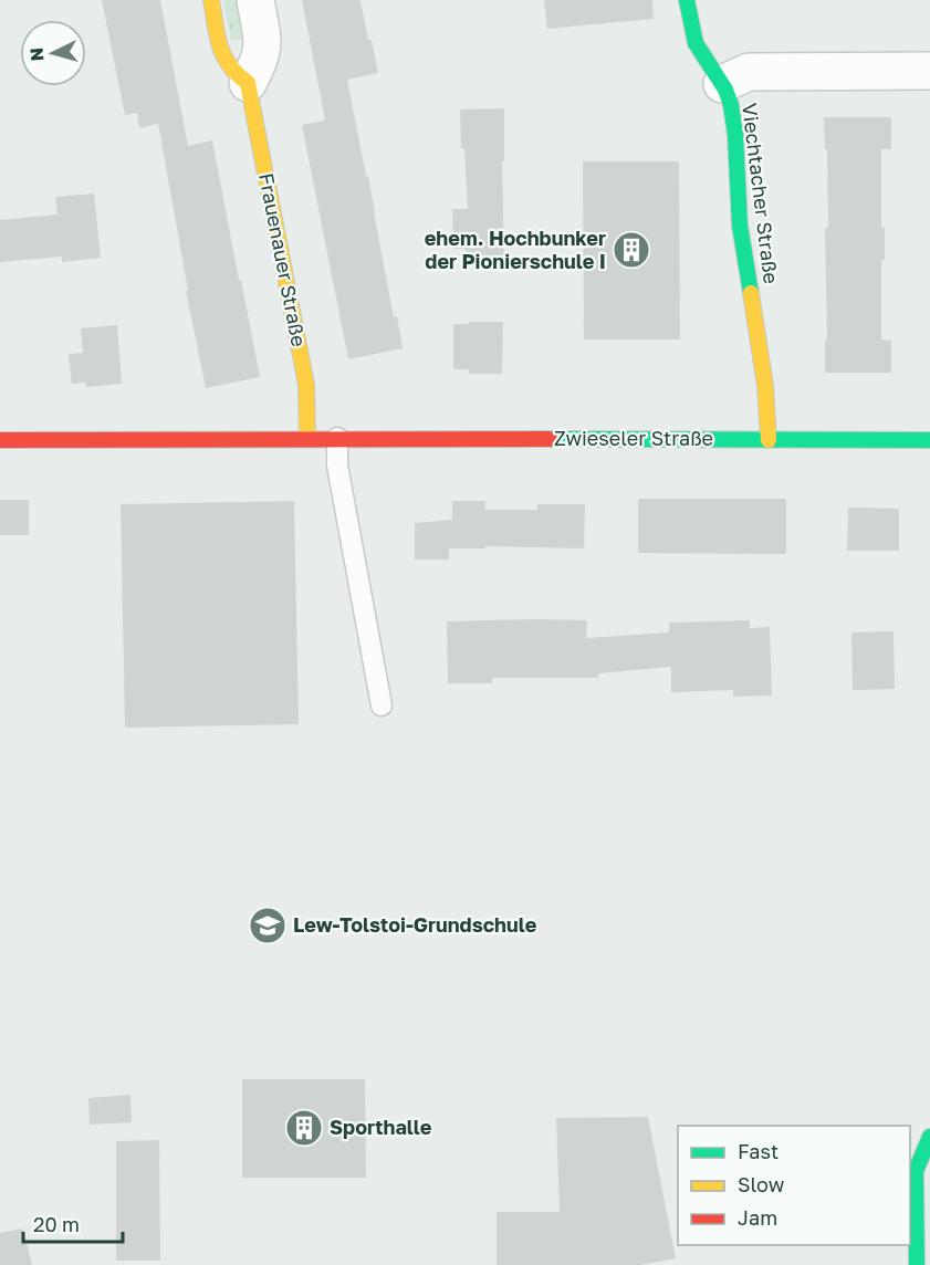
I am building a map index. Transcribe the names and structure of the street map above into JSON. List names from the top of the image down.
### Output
{
  "streets": {
    "street": ["Viechtacher Straße", "Frauenauer Straße", "Zwieseler Straße"]
  },
  "crossings": [
    ["Viechtacher Straße", "Zwieseler Straße"],
    ["Frauenauer Straße", "Zwieseler Straße"]
  ],
  "places": {
    "building": ["ehem. Hochbunker der Pionierschule I", "Sporthalle"],
    "school or university": ["Lew-Tolstoi-Grundschule"]
  },
  "legend": ["Fast", "Slow", "Jam"],
  "scale_bar": "20 m",
  "north": "left"
}
